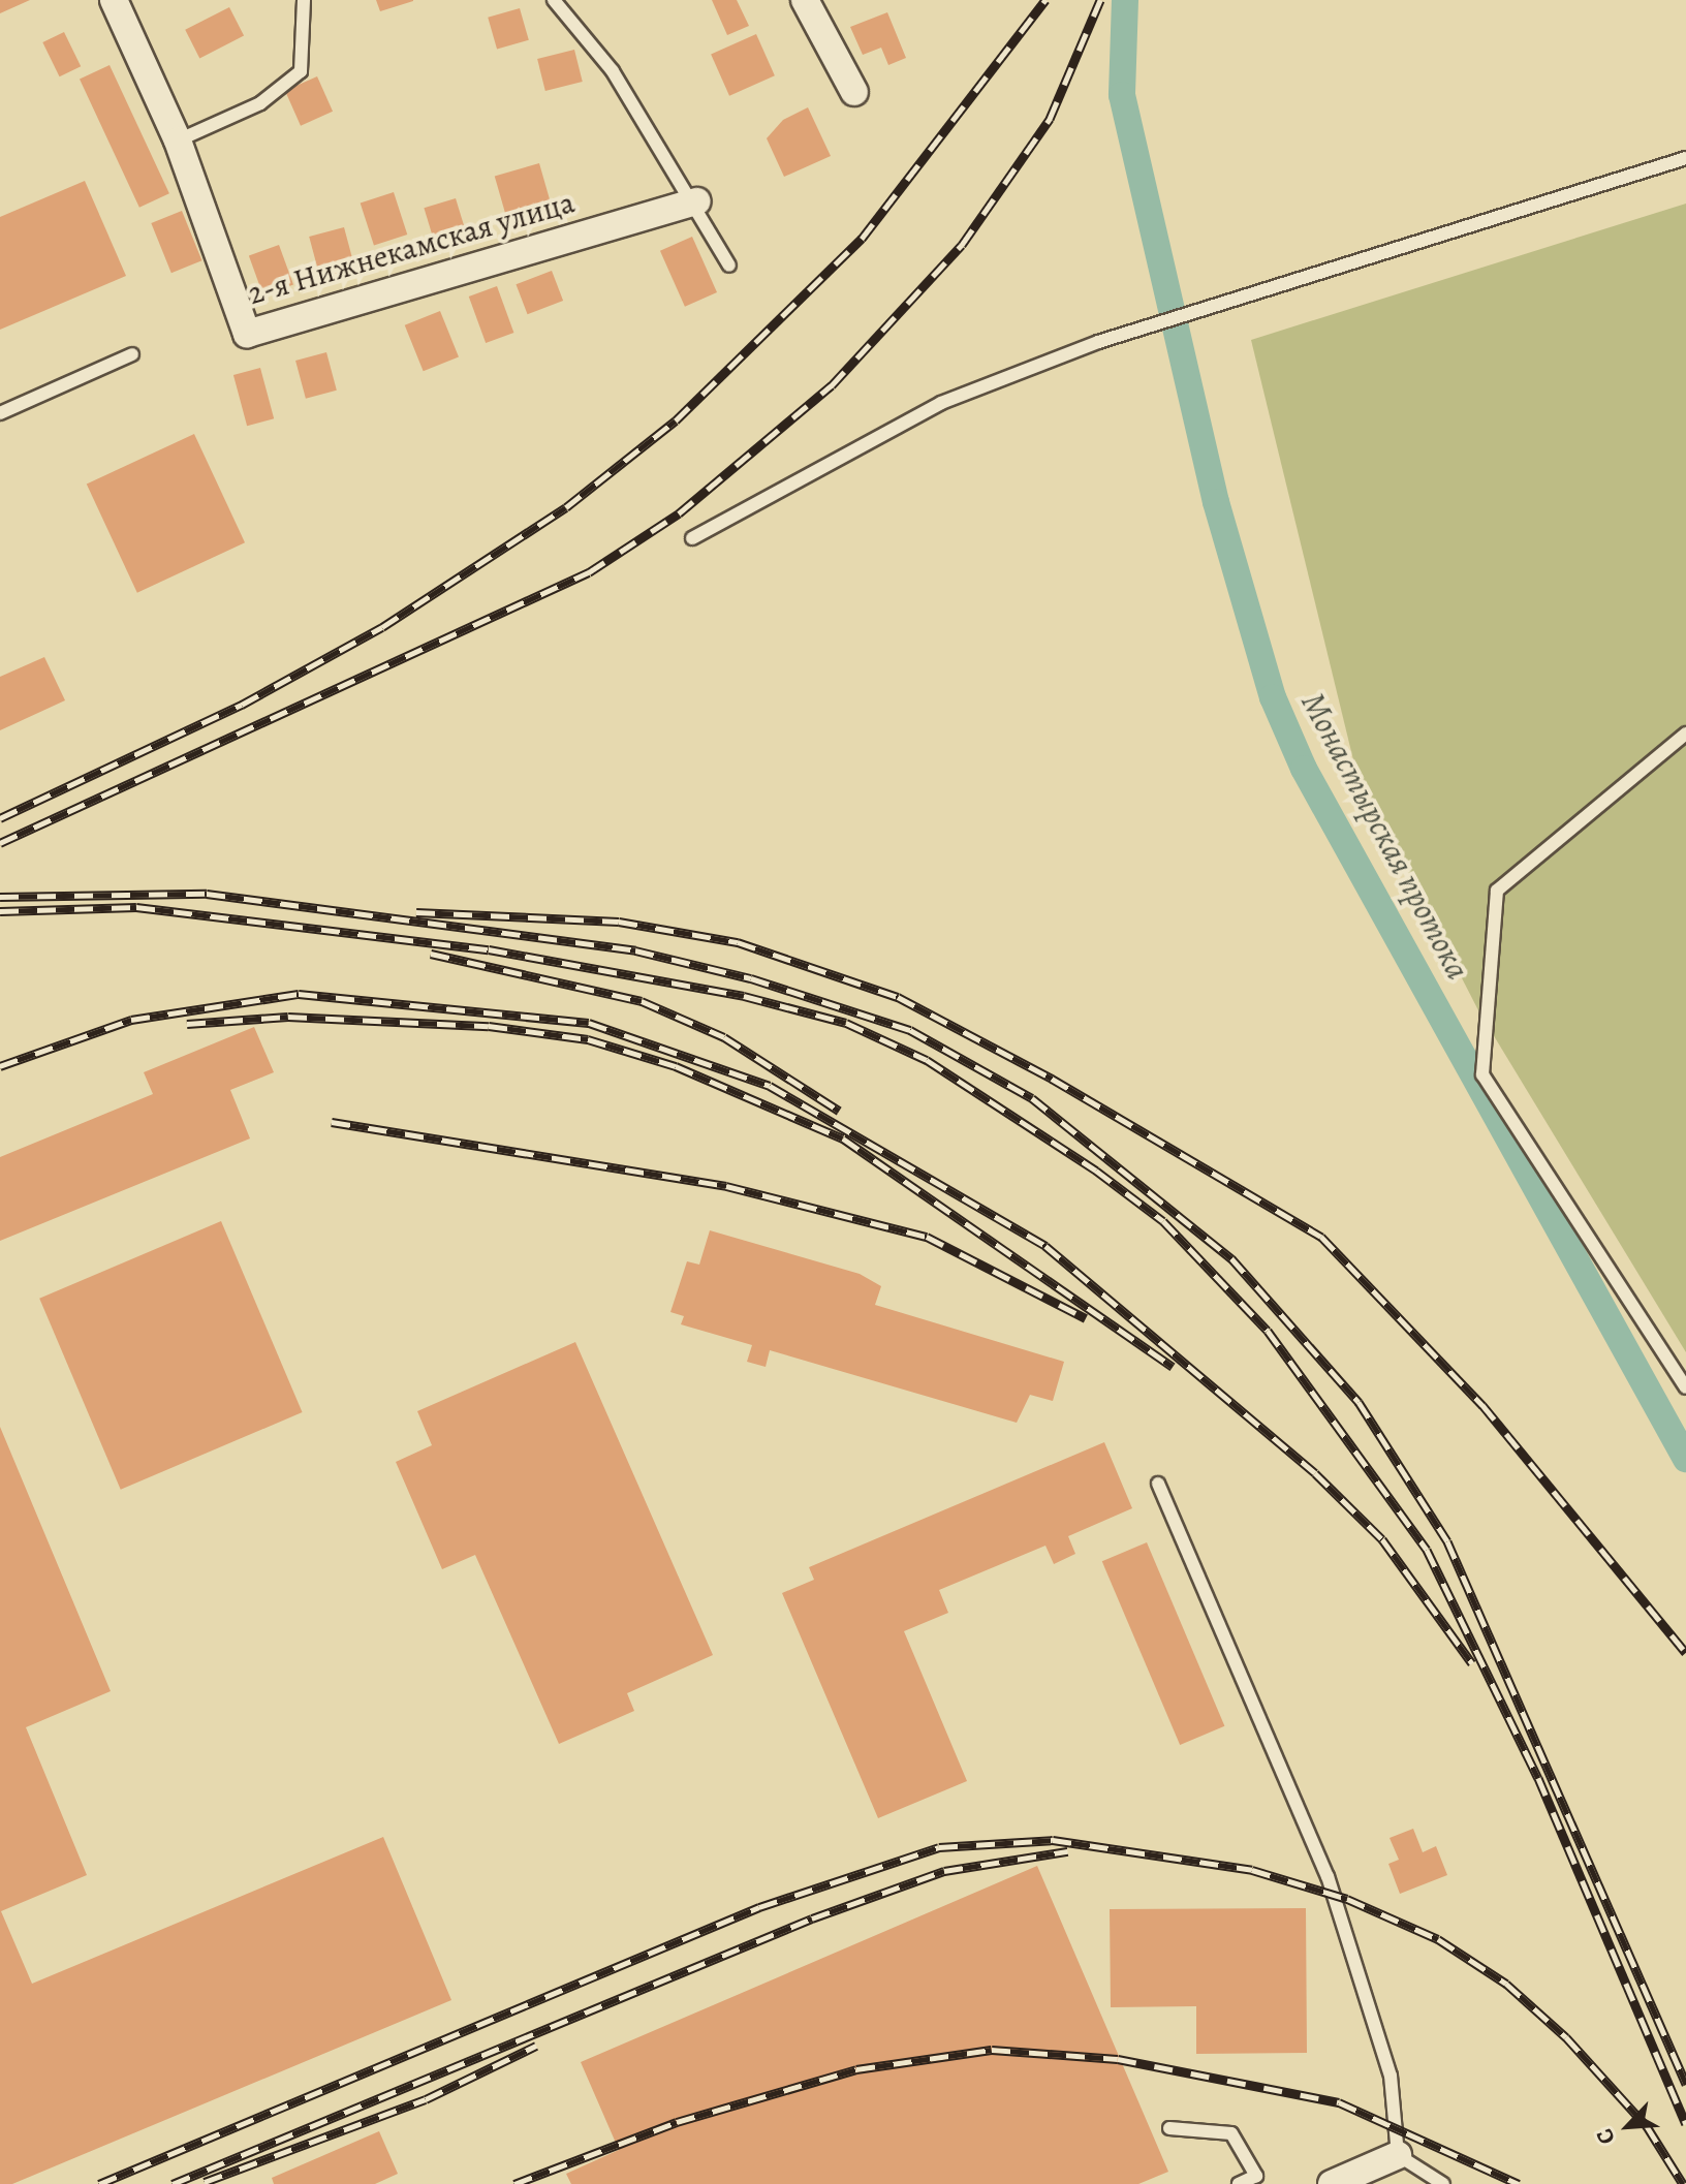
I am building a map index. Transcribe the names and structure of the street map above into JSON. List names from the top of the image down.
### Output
{
  "streets": {
    "street": ["2-я Нижнекамская улица"]
  },
  "water": ["Монастырская протока"],
  "north": "bottom left"
}
